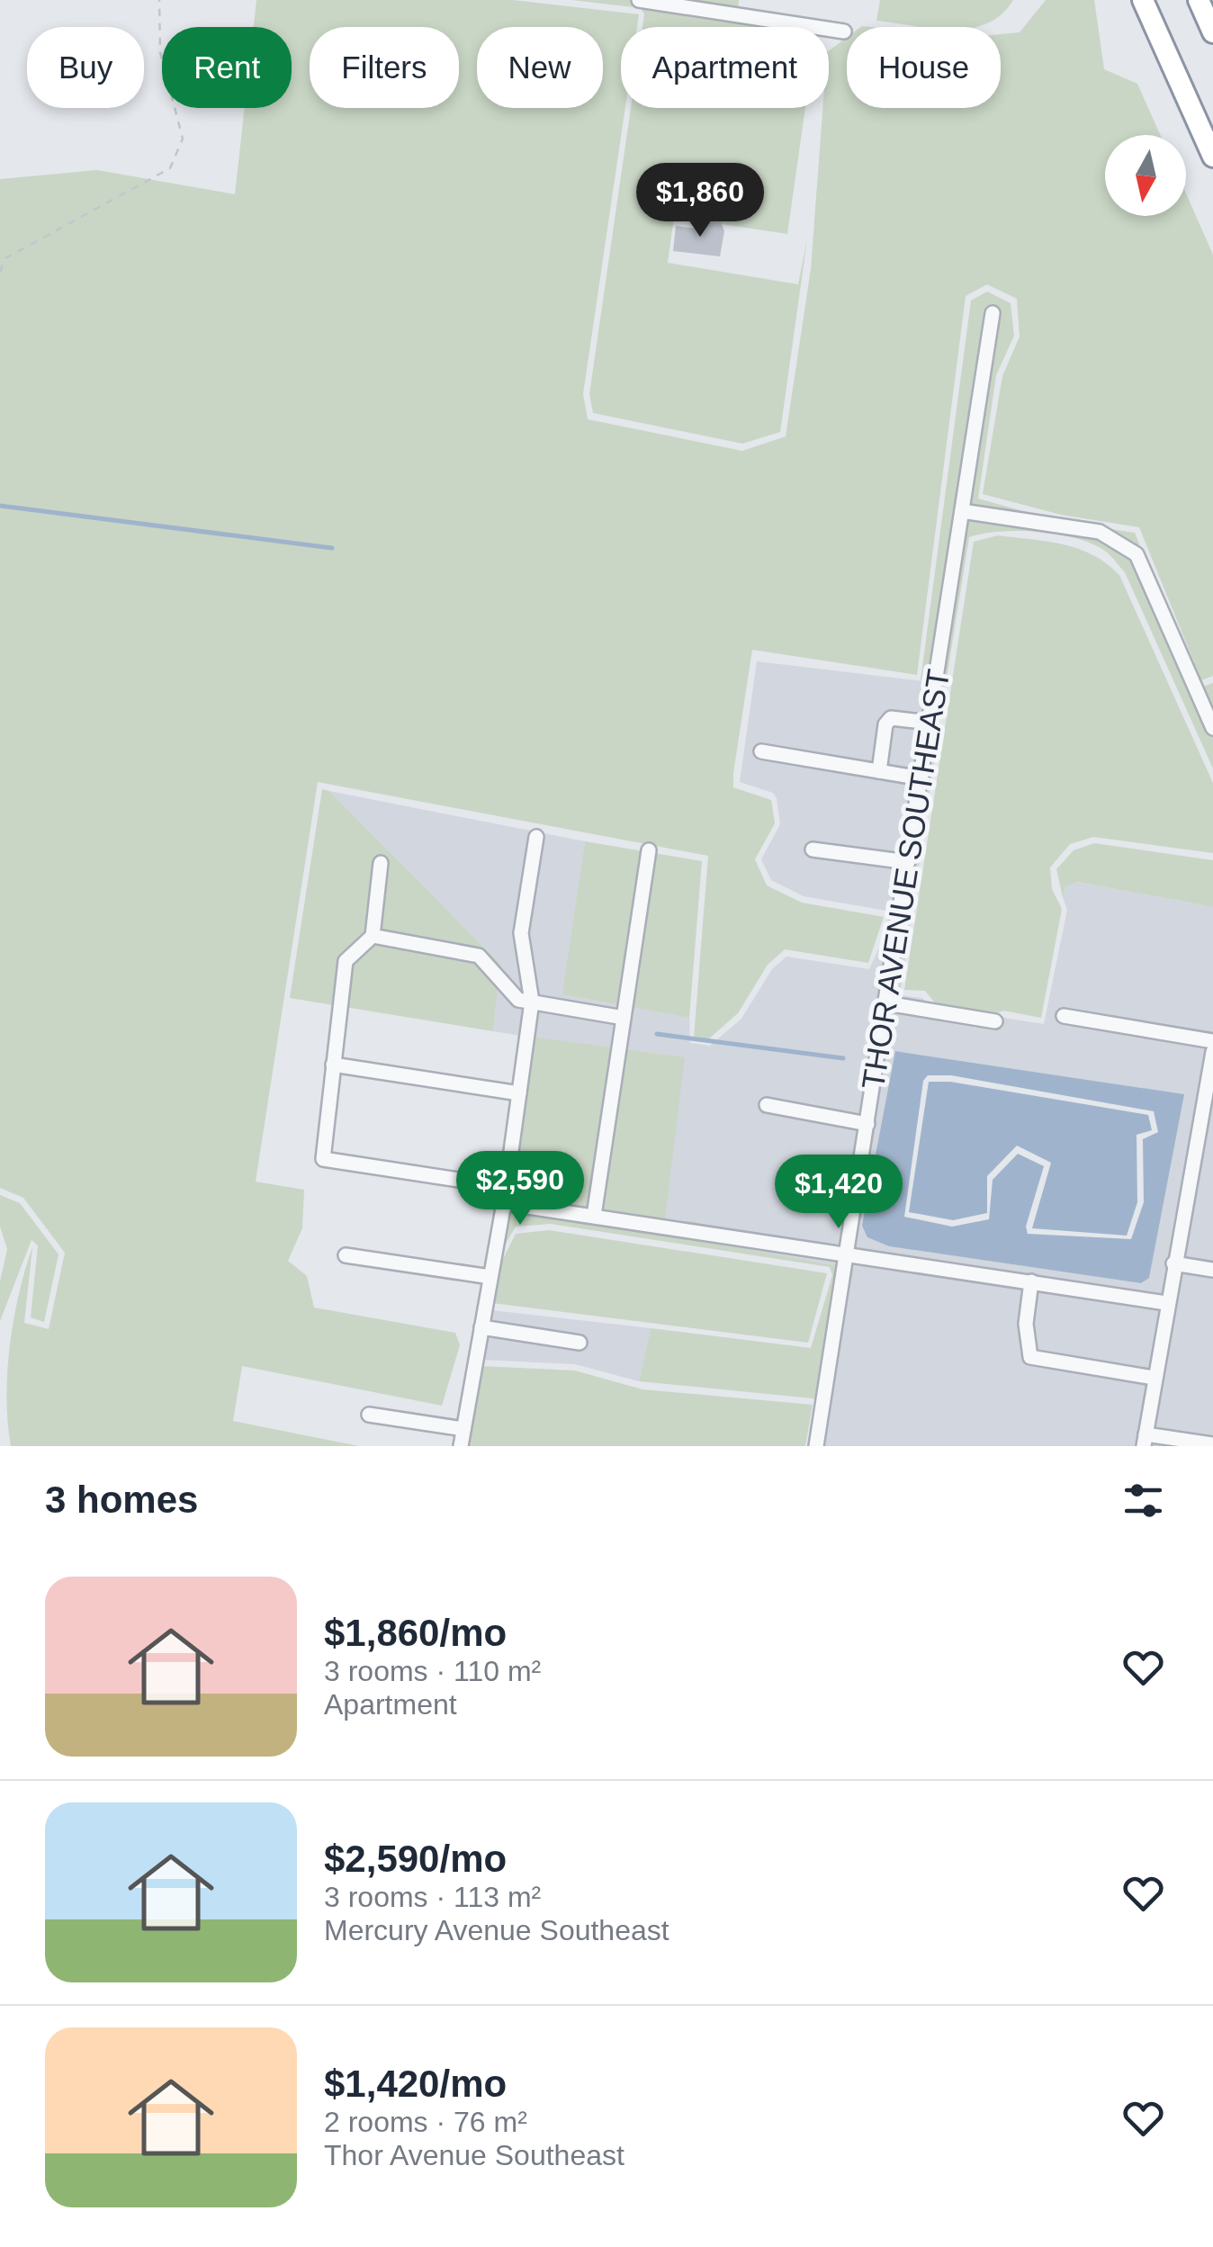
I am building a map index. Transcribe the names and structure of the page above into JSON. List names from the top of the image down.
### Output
{
  "streets": {
    "street": ["THOR AVENUE SOUTHEAST"]
  },
  "north": "bottom",
  "page": {
    "chip": [
      "Buy",
      "Rent",
      "Filters",
      "New",
      "Apartment",
      "House"
    ],
    "price": ["$1,860", "$2,590", "$1,420"],
    "heading": "3 homes",
    "list": [
      {
        "name": "$1,860/mo",
        "note": "3 rooms · 110 m² · Apartment"
      },
      {
        "name": "$2,590/mo",
        "note": "3 rooms · 113 m² · Mercury Avenue Southeast"
      },
      {
        "name": "$1,420/mo",
        "note": "2 rooms · 76 m² · Thor Avenue Southeast"
      }
    ]
  }
}
